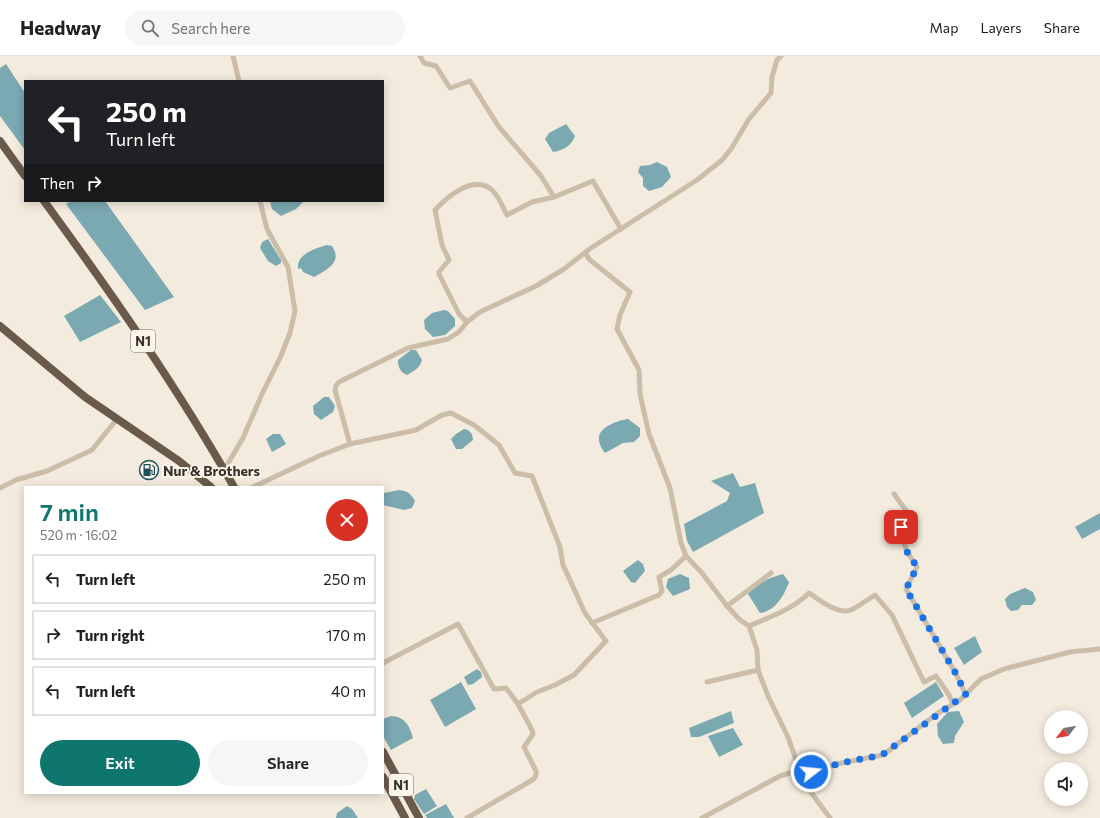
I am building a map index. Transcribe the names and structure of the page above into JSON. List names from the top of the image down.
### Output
{
  "streets": {
    "highway": ["N1"]
  },
  "places": {
    "fuel station": ["Nur & Brothers"]
  },
  "north": "bottom left",
  "page": {
    "header": "Headway",
    "search": "Search here",
    "nav": ["Map", "Layers", "Share"],
    "turn": ["250 m", "Turn left"],
    "then": "Then",
    "heading": ["7 min", "520 m · 16:02"],
    "list": [
      {
        "name": "Turn left",
        "value": "250 m"
      },
      {
        "name": "Turn right",
        "value": "170 m"
      },
      {
        "name": "Turn left",
        "value": "40 m"
      }
    ],
    "buttons": ["Exit", "Share"]
  }
}
